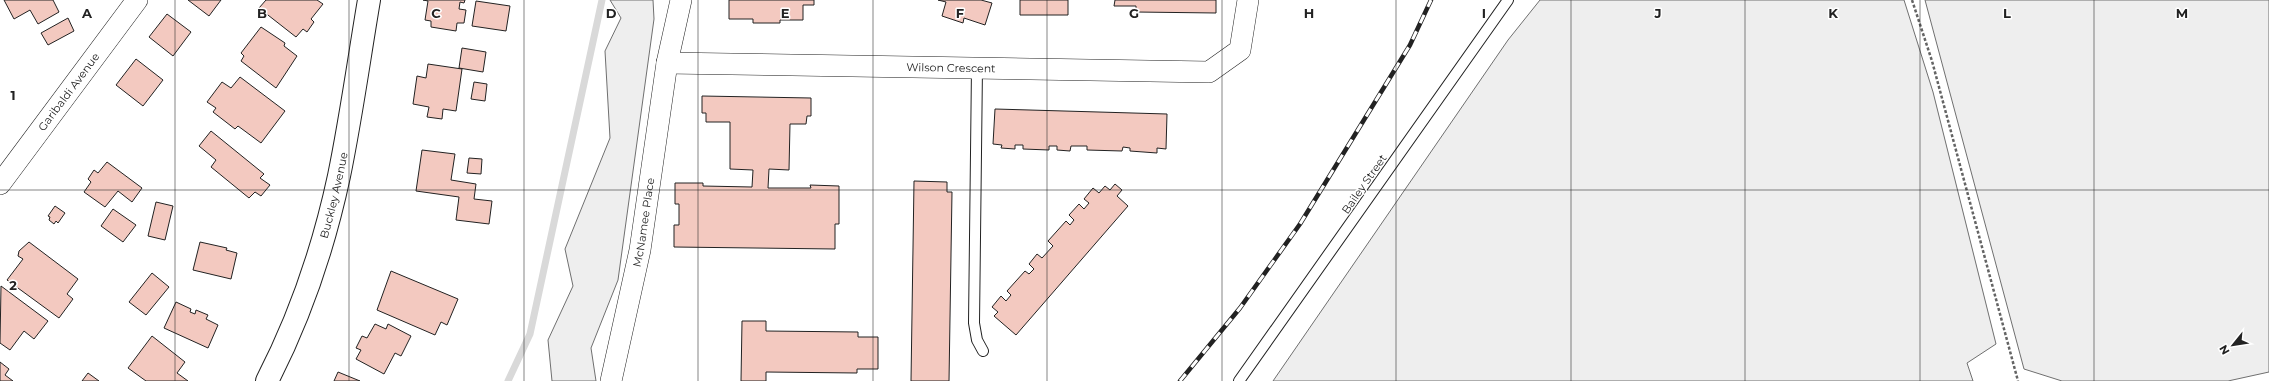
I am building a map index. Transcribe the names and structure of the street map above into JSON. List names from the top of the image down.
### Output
{
  "streets": {
    "street": [
      "Wilson Crescent",
      "Garibaldi Avenue",
      "Buckley Avenue",
      "McNamee Place"
    ],
    "lane": ["Bailey Street"]
  },
  "crossings": [
    ["Wilson Crescent", "McNamee Place"]
  ],
  "north": "bottom left",
  "grid": {
    "columns": [
      "A",
      "B",
      "C",
      "D",
      "E",
      "F",
      "G",
      "H",
      "I",
      "J",
      "K",
      "L",
      "M"
    ],
    "rows": ["1", "2"]
  }
}
